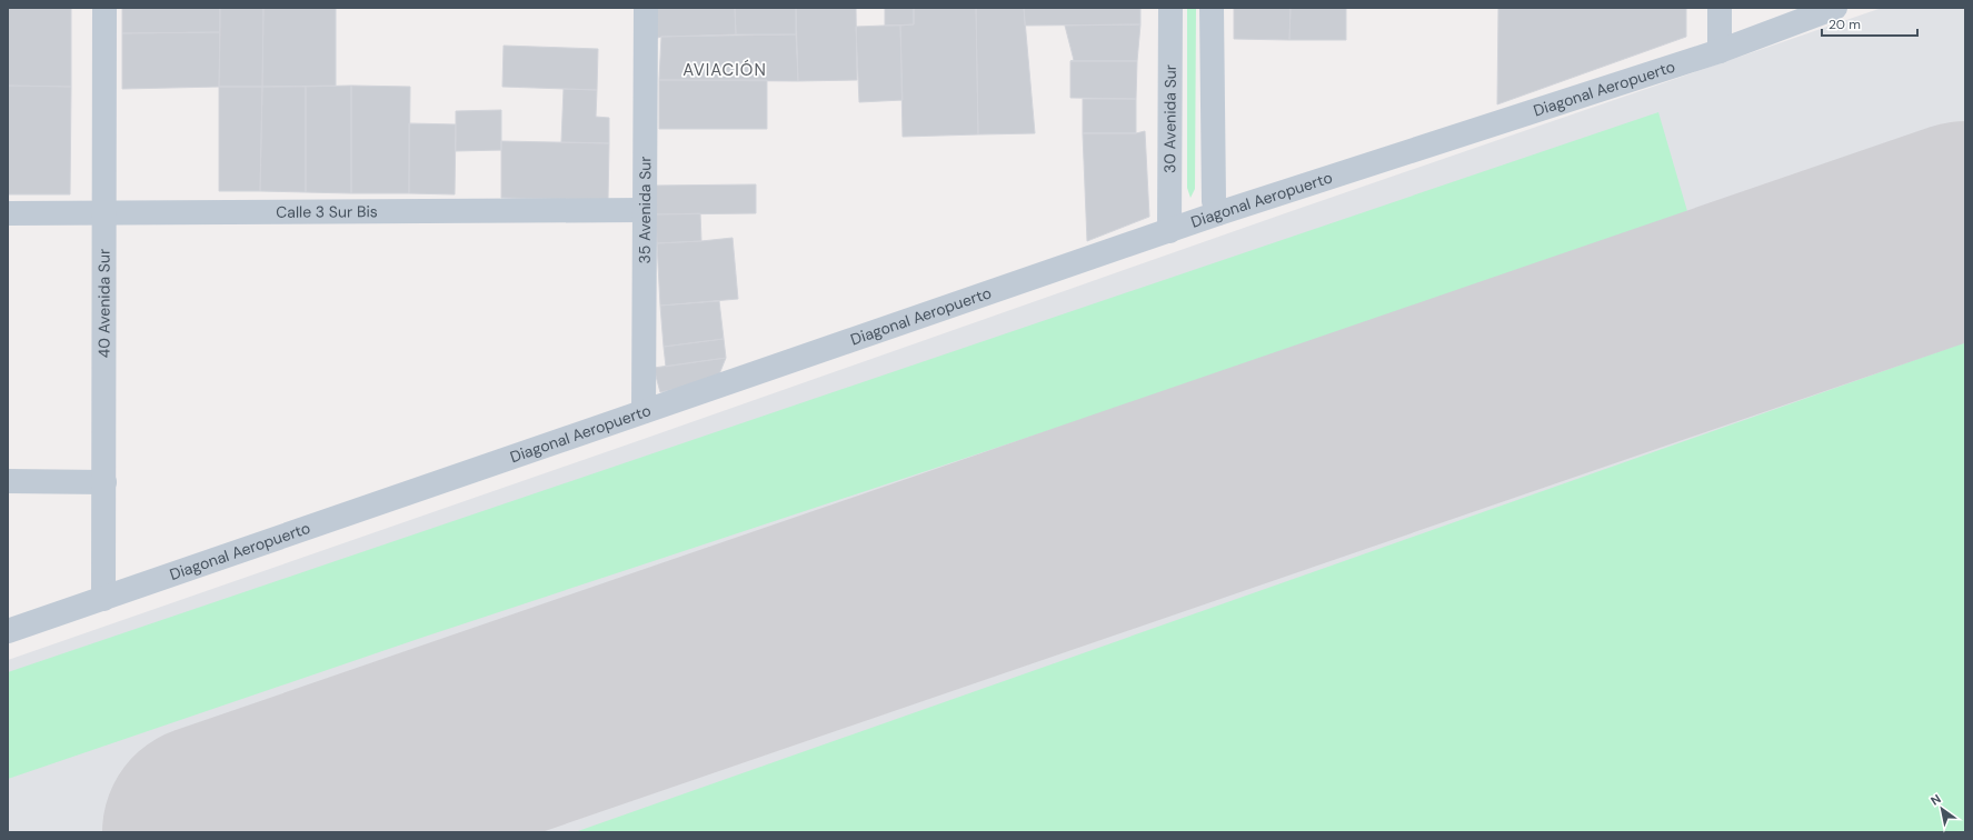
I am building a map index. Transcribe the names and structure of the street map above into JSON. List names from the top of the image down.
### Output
{
  "streets": {
    "street": [
      "Diagonal Aeropuerto",
      "30 Avenida Sur",
      "35 Avenida Sur",
      "Calle 3 Sur Bis",
      "40 Avenida Sur"
    ]
  },
  "crossings": [
    ["Diagonal Aeropuerto", "30 Avenida Sur"],
    ["Diagonal Aeropuerto", "35 Avenida Sur"],
    ["Diagonal Aeropuerto", "40 Avenida Sur"],
    ["35 Avenida Sur", "Calle 3 Sur Bis"],
    ["Calle 3 Sur Bis", "40 Avenida Sur"]
  ],
  "districts": ["AVIACIÓN"],
  "scale_bar": "20 m",
  "north": "top left"
}
